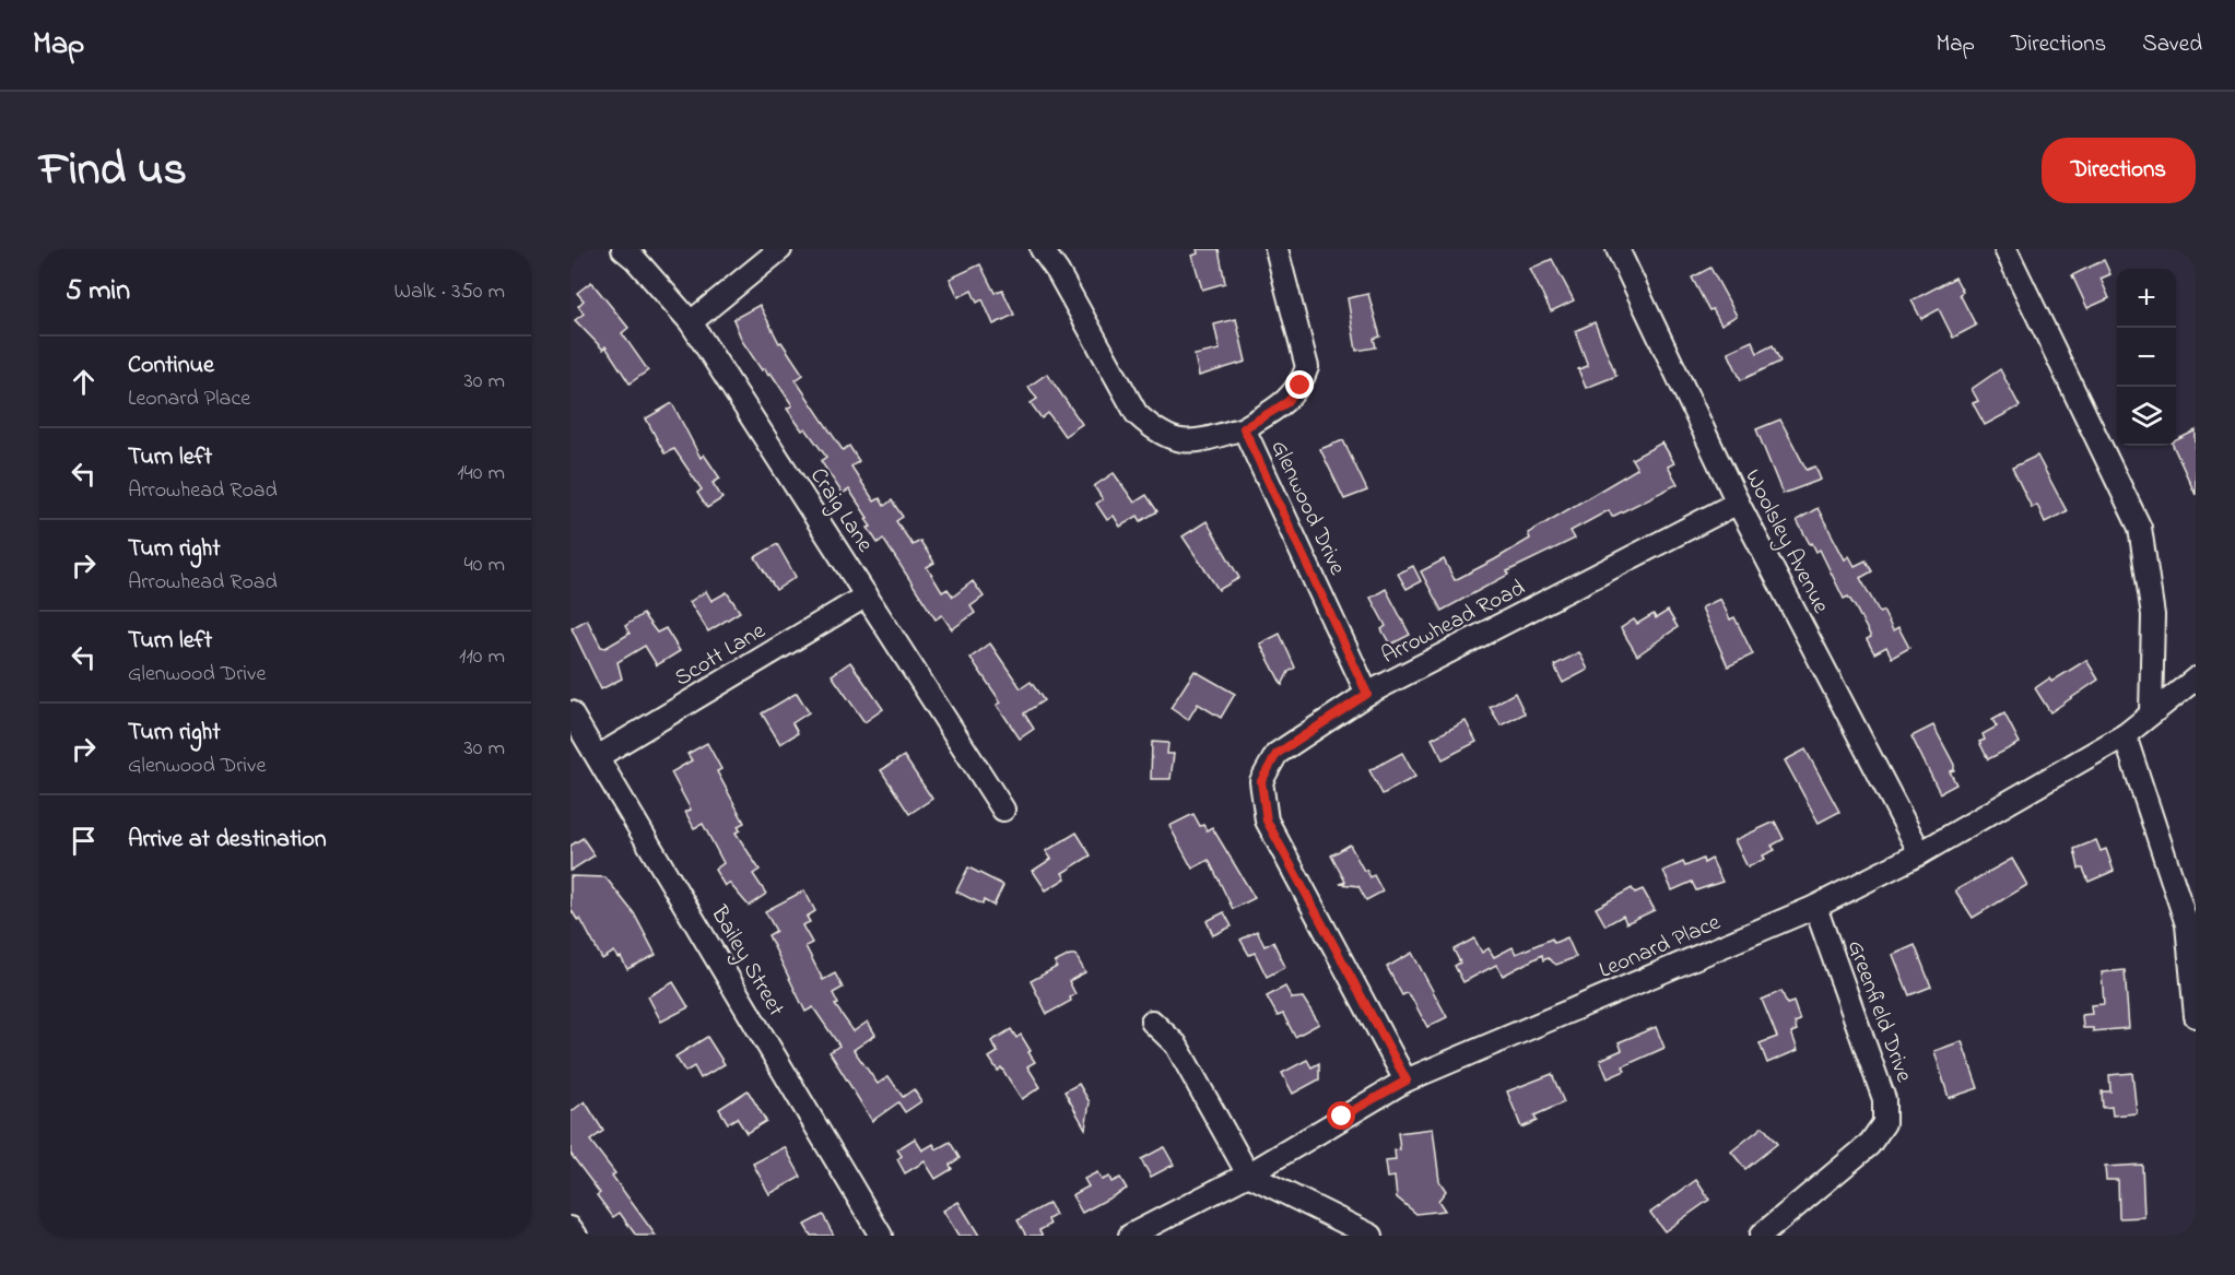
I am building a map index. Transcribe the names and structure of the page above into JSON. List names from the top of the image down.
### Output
{
  "streets": {
    "street": [
      "Glenwood Drive",
      "Craig Lane",
      "Woolsley Avenue",
      "Arrowhead Road",
      "Scott Lane",
      "Leonard Place",
      "Bailey Street",
      "Greenfield Drive"
    ]
  },
  "crossings": [
    ["Glenwood Drive", "Arrowhead Road"],
    ["Craig Lane", "Scott Lane"],
    ["Woolsley Avenue", "Arrowhead Road"],
    ["Woolsley Avenue", "Leonard Place"],
    ["Arrowhead Road", "Leonard Place"],
    ["Scott Lane", "Bailey Street"],
    ["Leonard Place", "Greenfield Drive"]
  ],
  "page": {
    "header": "Map",
    "nav": ["Map", "Directions", "Saved"],
    "title": "Find us",
    "buttons": "Directions",
    "heading": ["5 min", "Walk · 350 m"],
    "map_buttons": ["+", "−"],
    "list": [
      ["Continue", "Leonard Place", "30 m"],
      ["Turn left", "Arrowhead Road", "140 m"],
      ["Turn right", "Arrowhead Road", "40 m"],
      ["Turn left", "Glenwood Drive", "110 m"],
      ["Turn right", "Glenwood Drive", "30 m"],
      "Arrive at destination"
    ]
  }
}
